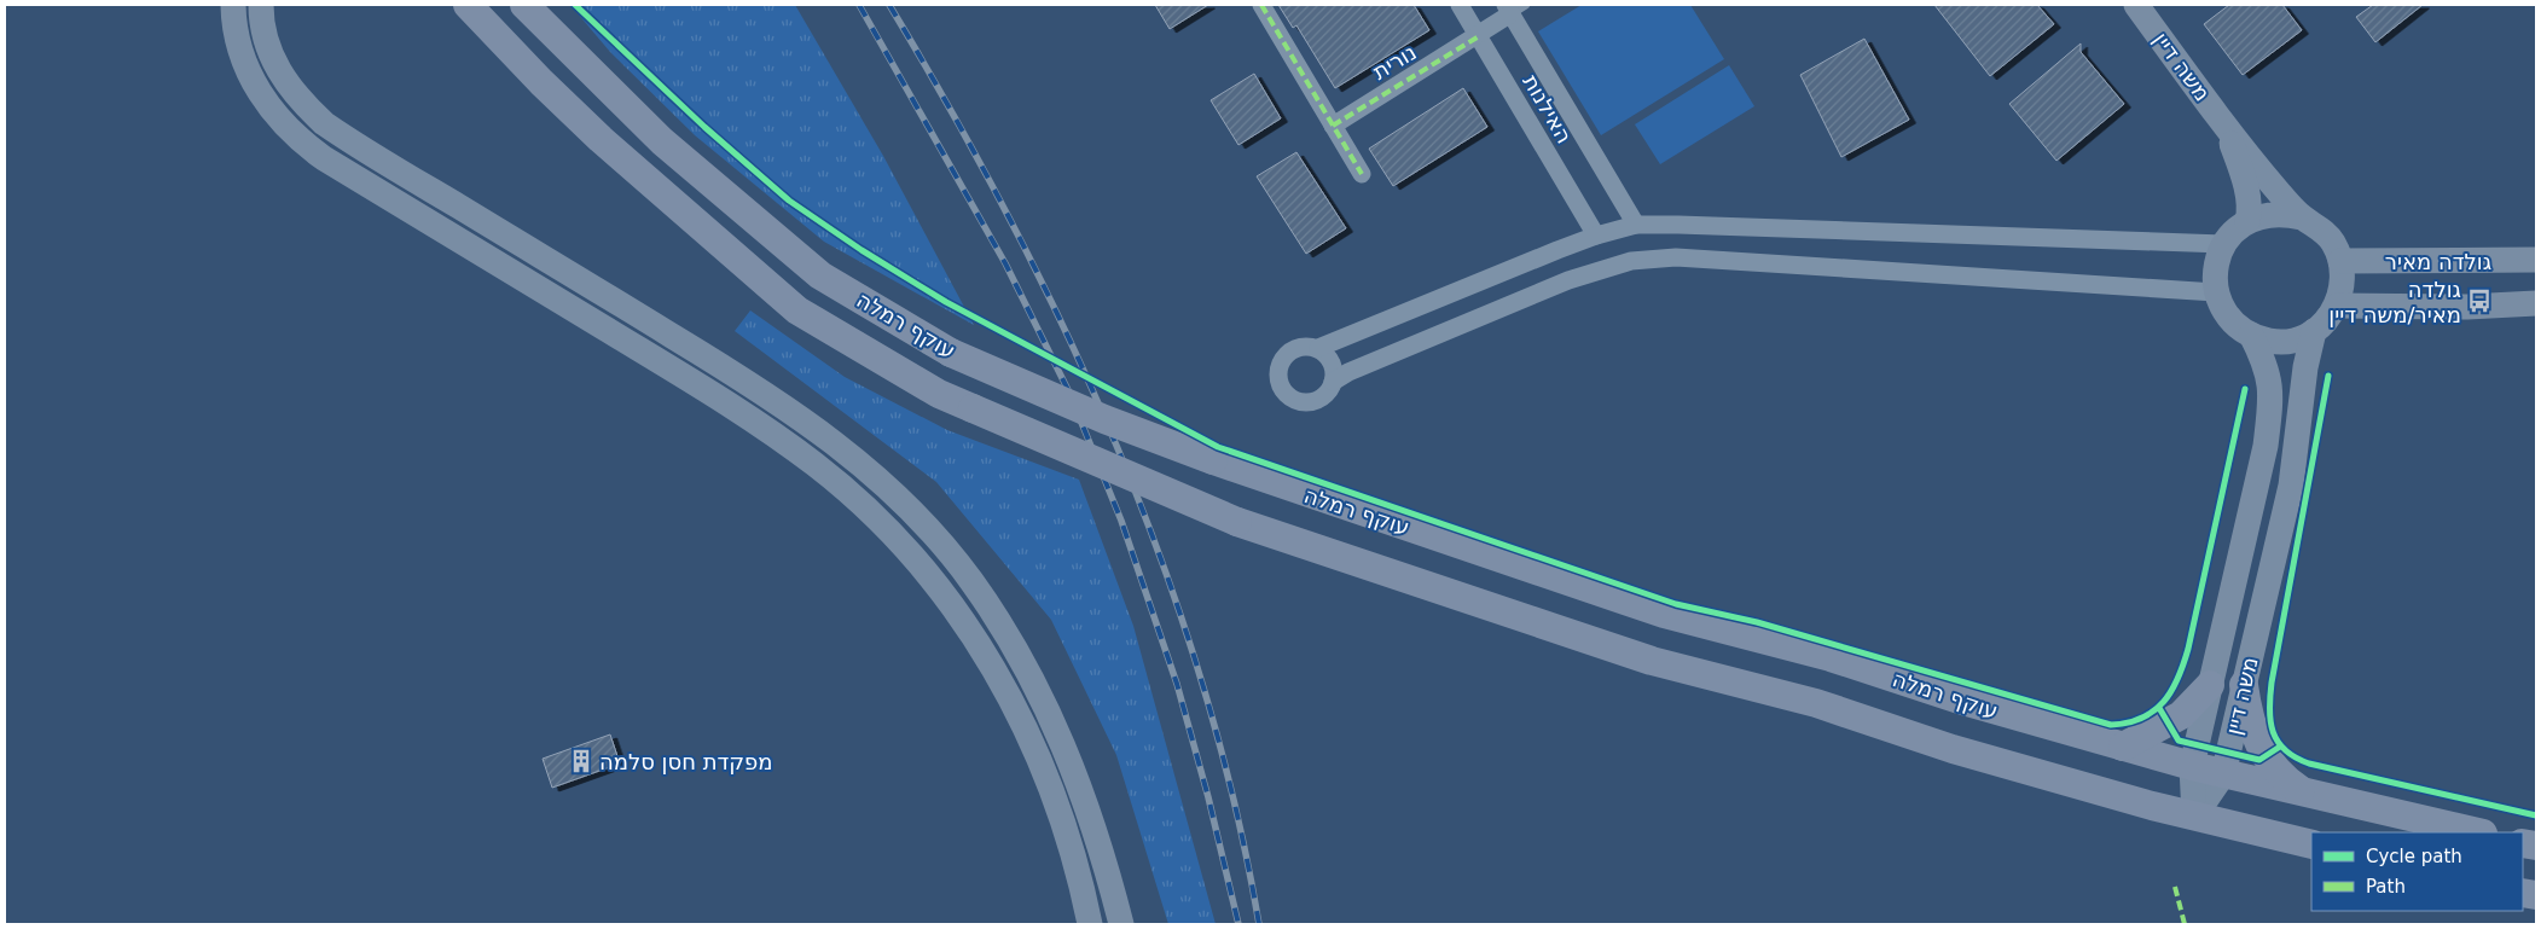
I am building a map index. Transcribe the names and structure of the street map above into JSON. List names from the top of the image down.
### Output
{
  "streets": {
    "main road": ["משה דיין", "גולדה מאיר", "עוקף רמלה"],
    "street": ["נורית", "האילנות"]
  },
  "crossings": [
    ["נורית", "האילנות"],
    ["משה דיין", "גולדה מאיר"],
    ["משה דיין", "עוקף רמלה"]
  ],
  "places": {
    "bus stop": ["גולדה מאיר/משה דיין"],
    "building": ["מפקדת חסן סלמה"]
  },
  "legend": ["Cycle path", "Path"]
}
